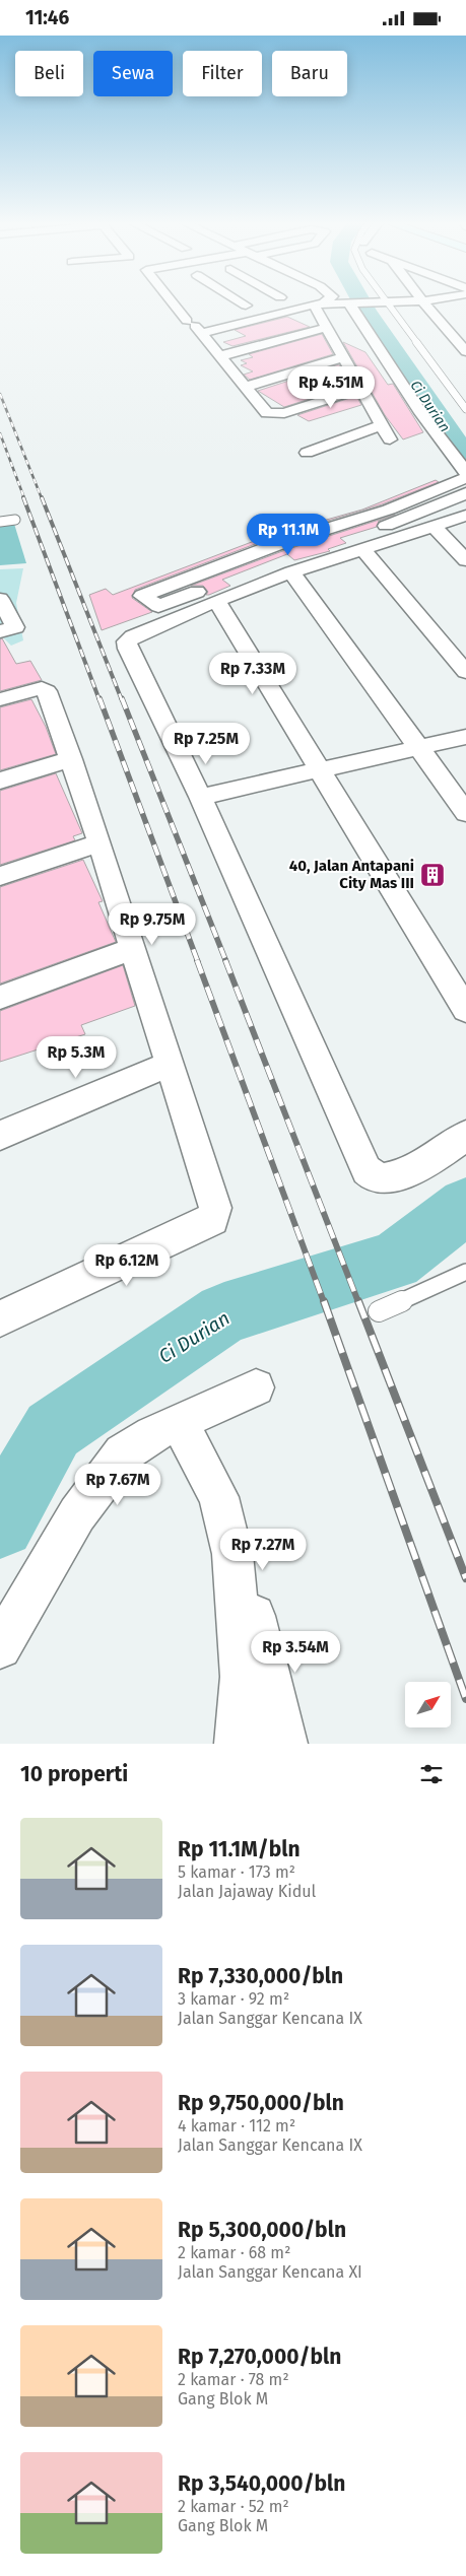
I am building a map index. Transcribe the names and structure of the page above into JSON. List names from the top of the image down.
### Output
{
  "water": ["Ci Durian"],
  "places": {
    "building": ["40, Jalan Antapani City Mas III"]
  },
  "north": "top right",
  "page": {
    "status": "11:46",
    "chip": [
      "Beli",
      "Sewa",
      "Filter",
      "Baru"
    ],
    "price": [
      "Rp 4.51M",
      "Rp 11.1M",
      "Rp 7.33M",
      "Rp 7.25M",
      "Rp 9.75M",
      "Rp 5.3M",
      "Rp 6.12M",
      "Rp 7.67M",
      "Rp 7.27M",
      "Rp 3.54M"
    ],
    "heading": "10 properti",
    "list": [
      {
        "name": "Rp 11.1M/bln",
        "note": "5 kamar · 173 m² · Jalan Jajaway Kidul"
      },
      {
        "name": "Rp 7,330,000/bln",
        "note": "3 kamar · 92 m² · Jalan Sanggar Kencana IX"
      },
      {
        "name": "Rp 9,750,000/bln",
        "note": "4 kamar · 112 m² · Jalan Sanggar Kencana IX"
      },
      {
        "name": "Rp 5,300,000/bln",
        "note": "2 kamar · 68 m² · Jalan Sanggar Kencana XI"
      },
      {
        "name": "Rp 7,270,000/bln",
        "note": "2 kamar · 78 m² · Gang Blok M"
      },
      {
        "name": "Rp 3,540,000/bln",
        "note": "2 kamar · 52 m² · Gang Blok M"
      }
    ]
  }
}
